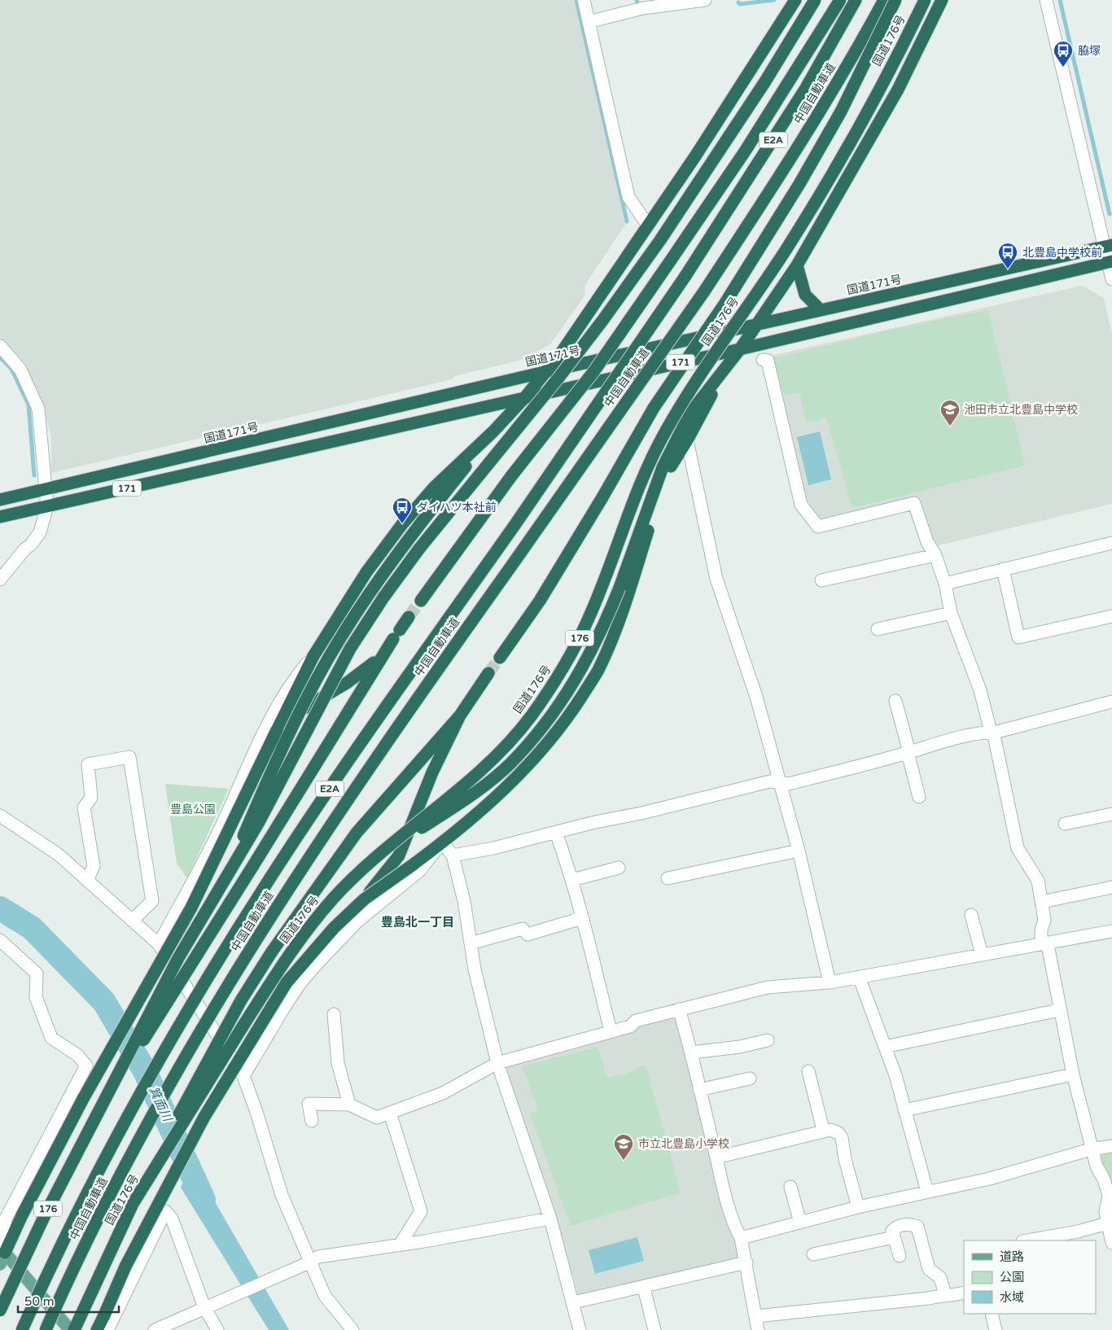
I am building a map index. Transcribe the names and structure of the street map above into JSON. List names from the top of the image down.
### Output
{
  "streets": {
    "highway": [
      "国道176号",
      "中国自動車道",
      "E2A",
      "国道171号",
      "171",
      "176"
    ]
  },
  "districts": ["豊島北一丁目"],
  "water": ["箕面川"],
  "parks": ["豊島公園"],
  "places": {
    "bus stop": ["脇塚", "北豊島中学校前", "ダイハツ本社前"],
    "school or university": ["池田市立北豊島中学校", "市立北豊島小学校"]
  },
  "legend": ["道路", "公園", "水域"],
  "scale_bar": "50 m"
}
